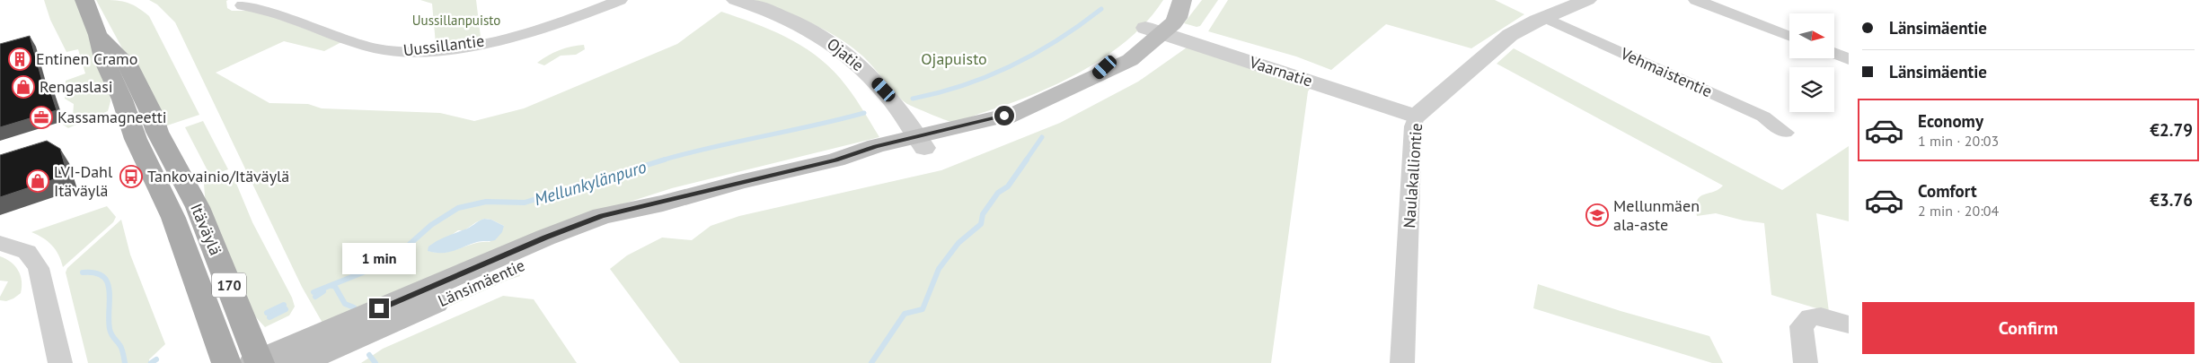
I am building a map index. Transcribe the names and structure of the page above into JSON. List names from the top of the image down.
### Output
{
  "streets": {
    "main road": ["Itäväylä", "Länsimäentie", "170"],
    "street": [
      "Uussillantie",
      "Ojatie",
      "Vaarnatie",
      "Vehmaistentie",
      "Naulakalliontie"
    ]
  },
  "crossings": [
    ["Ojatie", "Länsimäentie"],
    ["Vaarnatie", "Naulakalliontie"],
    ["Vaarnatie", "Länsimäentie"],
    ["Vehmaistentie", "Naulakalliontie"],
    ["Itäväylä", "Länsimäentie"]
  ],
  "water": ["Mellunkylänpuro"],
  "parks": ["Uussillanpuisto", "Ojapuisto"],
  "places": {
    "building": ["Entinen Cramo"],
    "shop": ["Rengaslasi", "LVI-Dahl Itäväylä"],
    "office": ["Kassamagneetti"],
    "bus stop": ["Tankovainio/Itäväylä"],
    "school or university": ["Mellunmäen ala-aste"]
  },
  "north": "right",
  "page": {
    "banner": ["Länsimäentie", "Länsimäentie"],
    "list": [
      {
        "name": "Economy",
        "note": "1 min · 20:03",
        "value": "€2.79"
      },
      {
        "name": "Comfort",
        "note": "2 min · 20:04",
        "value": "€3.76"
      }
    ],
    "bubble": "1 min",
    "buttons": "Confirm"
  }
}
